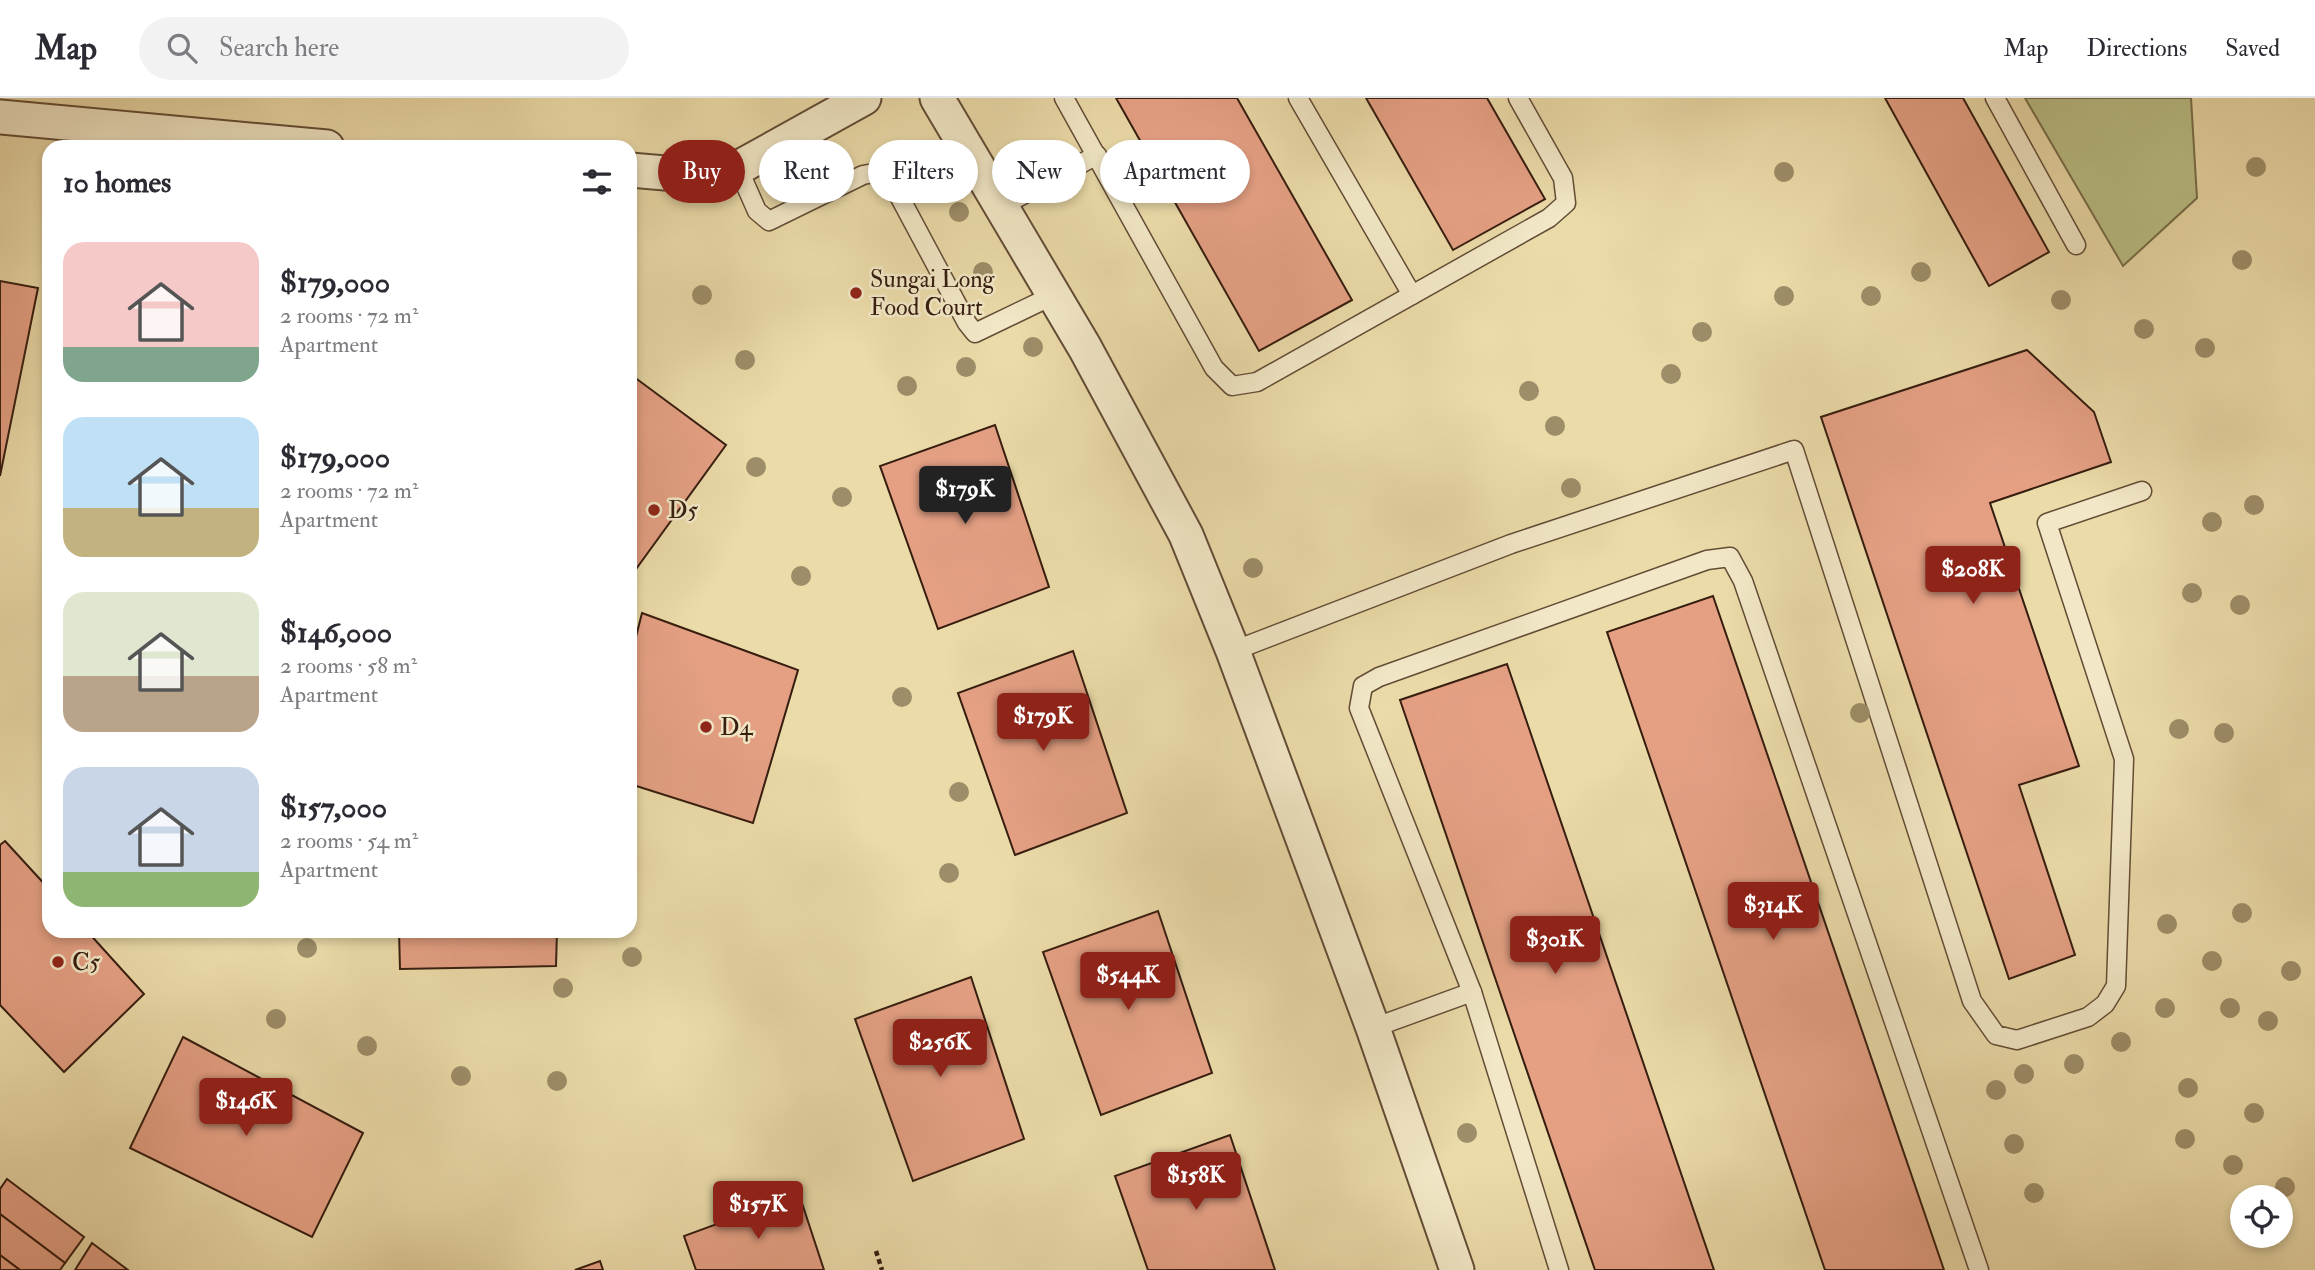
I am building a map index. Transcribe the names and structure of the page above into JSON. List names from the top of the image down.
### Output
{
  "places": [
    "Sungai Long Food Court",
    "D5",
    "D4",
    "C5"
  ],
  "page": {
    "header": "Map",
    "search": "Search here",
    "nav": ["Map", "Directions", "Saved"],
    "chip": [
      "Buy",
      "Rent",
      "Filters",
      "New",
      "Apartment"
    ],
    "heading": "10 homes",
    "list": [
      {
        "name": "$179,000",
        "note": "2 rooms · 72 m² · Apartment"
      },
      {
        "name": "$179,000",
        "note": "2 rooms · 72 m² · Apartment"
      },
      {
        "name": "$146,000",
        "note": "2 rooms · 58 m² · Apartment"
      },
      {
        "name": "$157,000",
        "note": "2 rooms · 54 m² · Apartment"
      }
    ],
    "price": [
      "$179K",
      "$208K",
      "$179K",
      "$314K",
      "$301K",
      "$544K",
      "$256K",
      "$146K",
      "$158K",
      "$157K"
    ]
  }
}
